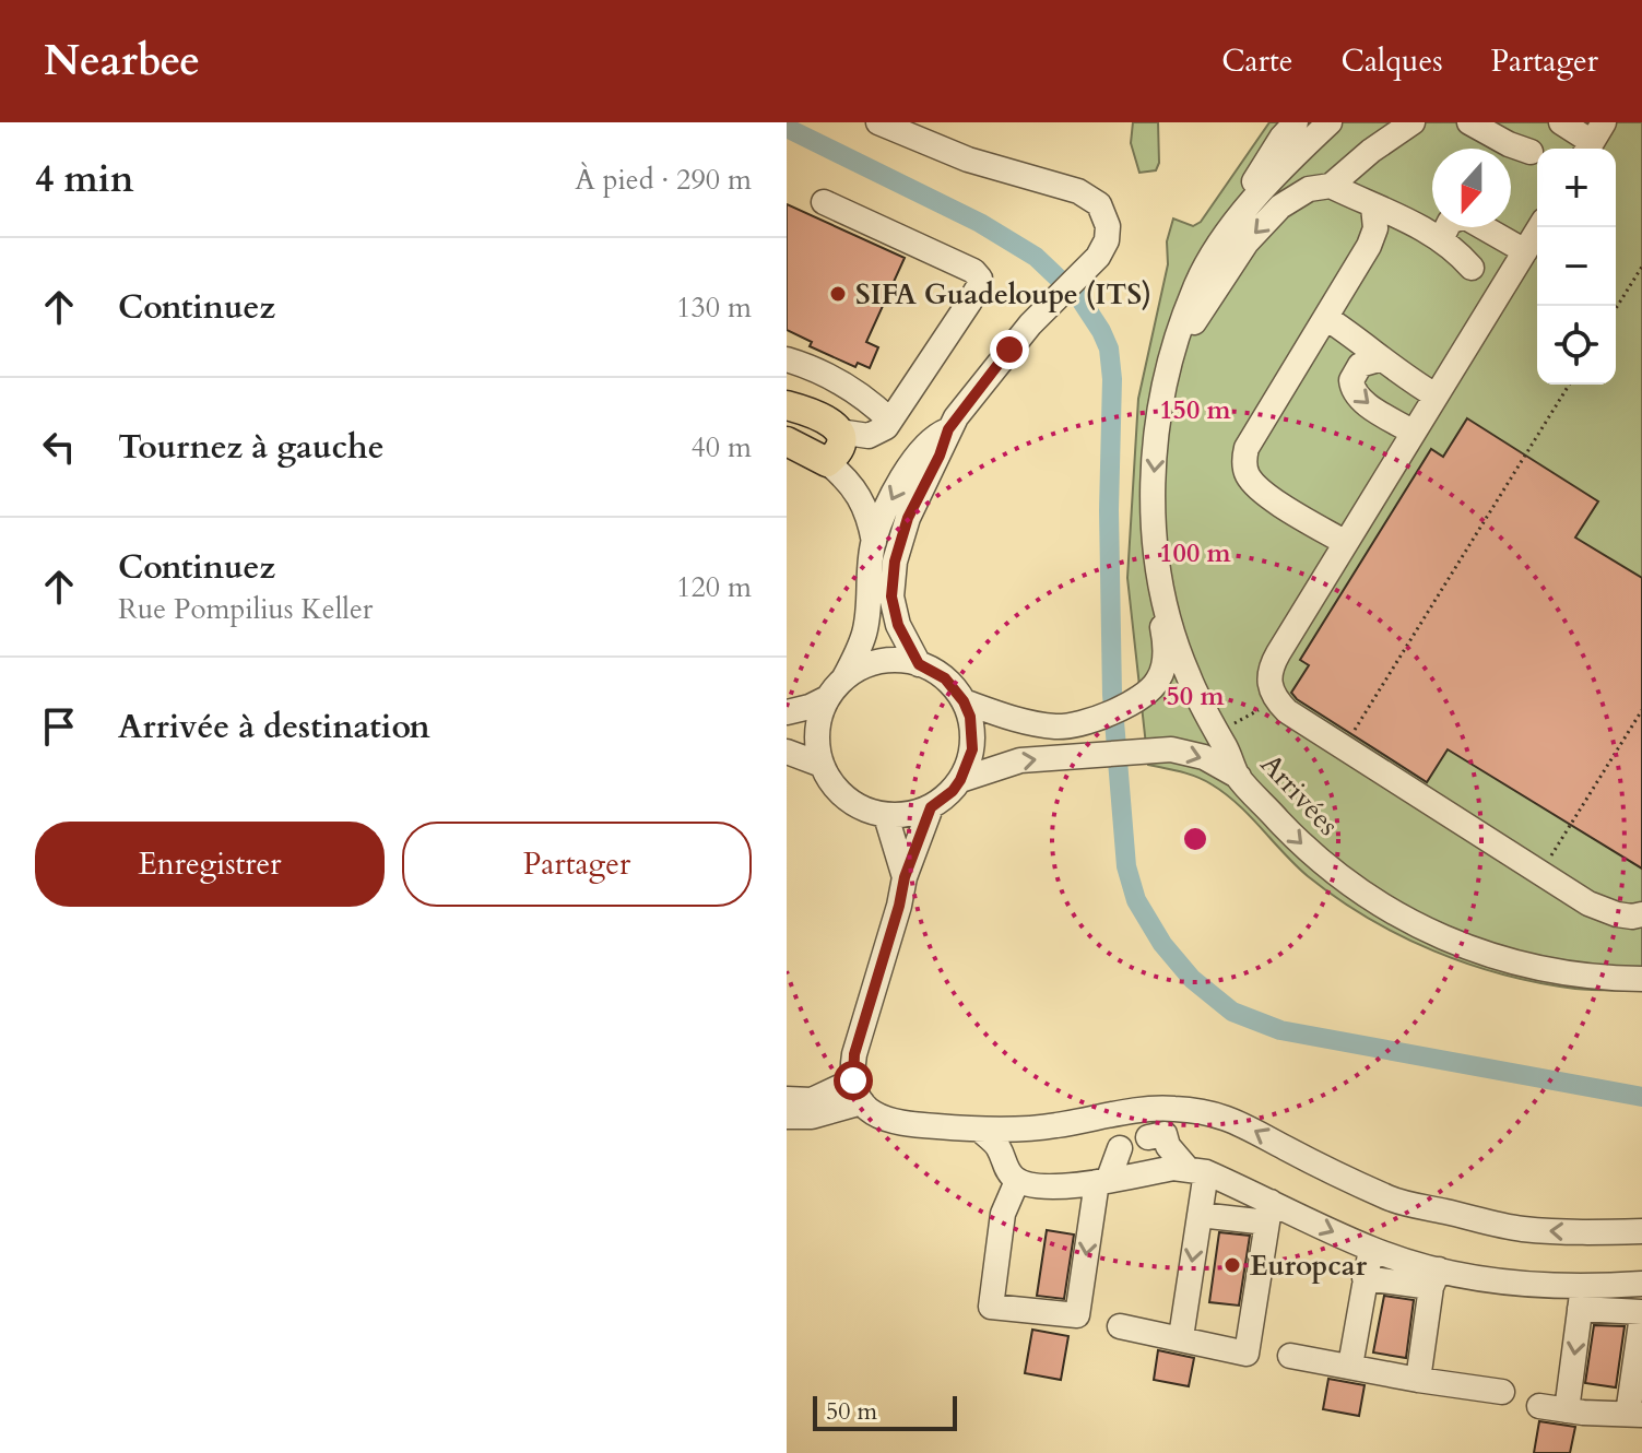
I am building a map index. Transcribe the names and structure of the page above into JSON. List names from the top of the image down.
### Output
{
  "streets": {
    "street": ["Arrivées"]
  },
  "places": ["SIFA Guadeloupe (ITS)", "Europcar"],
  "scale_bar": "50 m",
  "north": "bottom",
  "page": {
    "header": "Nearbee",
    "nav": ["Carte", "Calques", "Partager"],
    "heading": ["4 min", "À pied · 290 m"],
    "map_buttons": ["+", "−"],
    "list": [
      ["Continuez", "130 m"],
      ["Tournez à gauche", "40 m"],
      ["Continuez", "Rue Pompilius Keller", "120 m"],
      "Arrivée à destination"
    ],
    "buttons": ["Enregistrer", "Partager"],
    "scale": "50 m"
  },
  "rings": ["150 m", "100 m", "50 m"]
}
